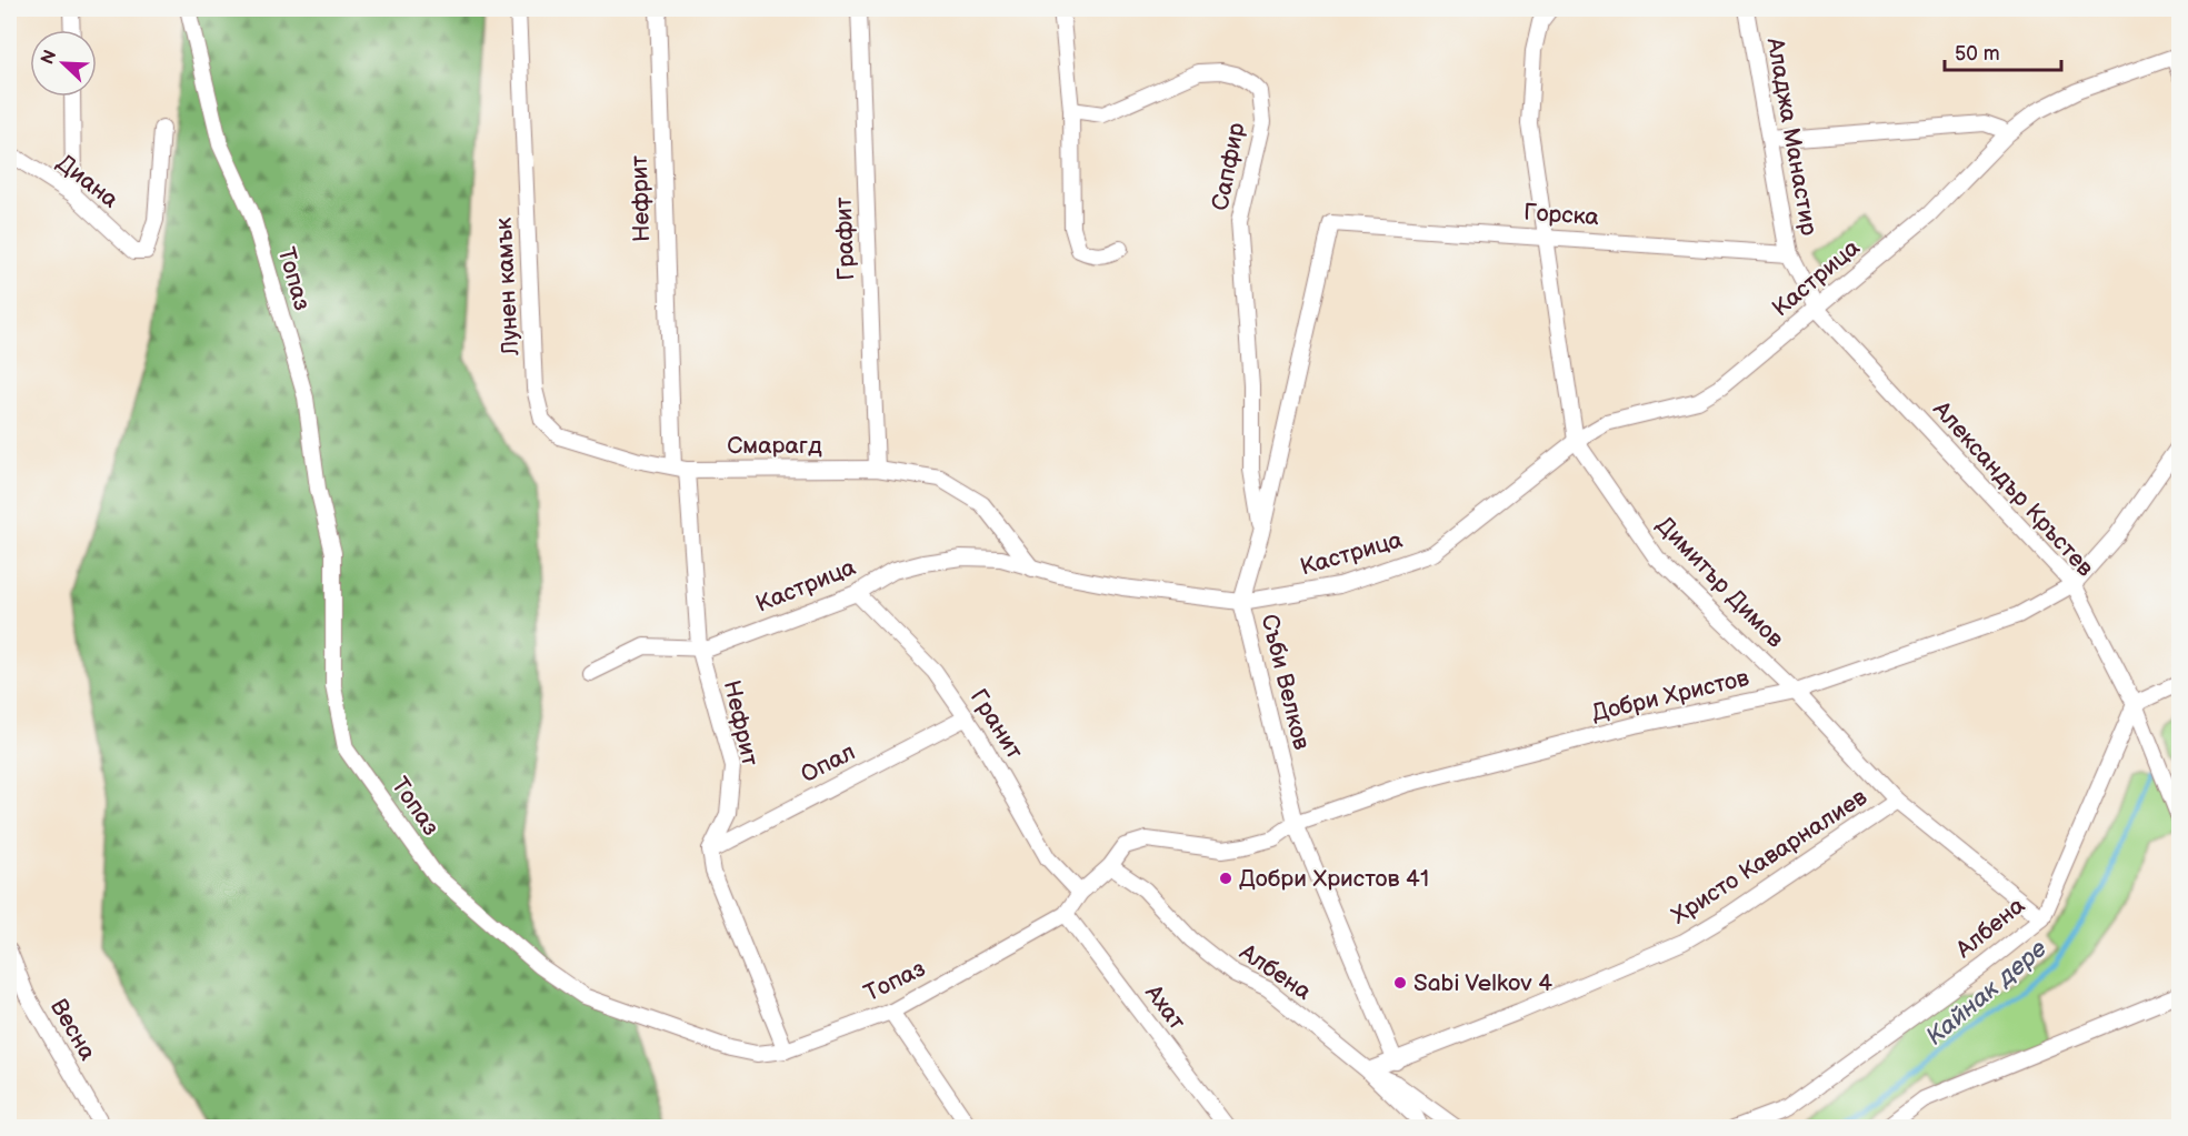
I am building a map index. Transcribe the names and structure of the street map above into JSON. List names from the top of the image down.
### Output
{
  "streets": {
    "street": [
      "Аладжа Манастир",
      "Сапфир",
      "Диана",
      "Нефрит",
      "Горска",
      "Графит",
      "Кастрица",
      "Топаз",
      "Лунен камък",
      "Смарагд",
      "Александър Кръстев",
      "Димитър Димов",
      "Съби Велков",
      "Добри Христов",
      "Гранит",
      "Опал",
      "Христо Каварналиев",
      "Албена",
      "Ахат",
      "Весна"
    ]
  },
  "crossings": [
    ["Аладжа Манастир", "Горска"],
    ["Аладжа Манастир", "Кастрица"],
    ["Аладжа Манастир", "Александър Кръстев"],
    ["Сапфир", "Съби Велков"],
    ["Нефрит", "Кастрица"],
    ["Нефрит", "Лунен камък"],
    ["Нефрит", "Смарагд"],
    ["Нефрит", "Опал"],
    ["Горска", "Димитър Димов"],
    ["Горска", "Съби Велков"],
    ["Графит", "Смарагд"],
    ["Кастрица", "Смарагд"],
    ["Кастрица", "Александър Кръстев"],
    ["Кастрица", "Димитър Димов"],
    ["Кастрица", "Съби Велков"],
    ["Кастрица", "Гранит"],
    ["Топаз", "Добри Христов"],
    ["Топаз", "Гранит"],
    ["Топаз", "Албена"],
    ["Топаз", "Ахат"],
    ["Лунен камък", "Смарагд"],
    ["Александър Кръстев", "Добри Христов"],
    ["Александър Кръстев", "Албена"],
    ["Димитър Димов", "Добри Христов"],
    ["Димитър Димов", "Христо Каварналиев"],
    ["Димитър Димов", "Албена"],
    ["Съби Велков", "Добри Христов"],
    ["Съби Велков", "Христо Каварналиев"],
    ["Добри Христов", "Албена"],
    ["Гранит", "Опал"],
    ["Христо Каварналиев", "Албена"]
  ],
  "water": ["Кайнак дере"],
  "places": ["Добри Христов 41", "Sabi Velkov 4"],
  "scale_bar": "50 m",
  "north": "top left"
}
